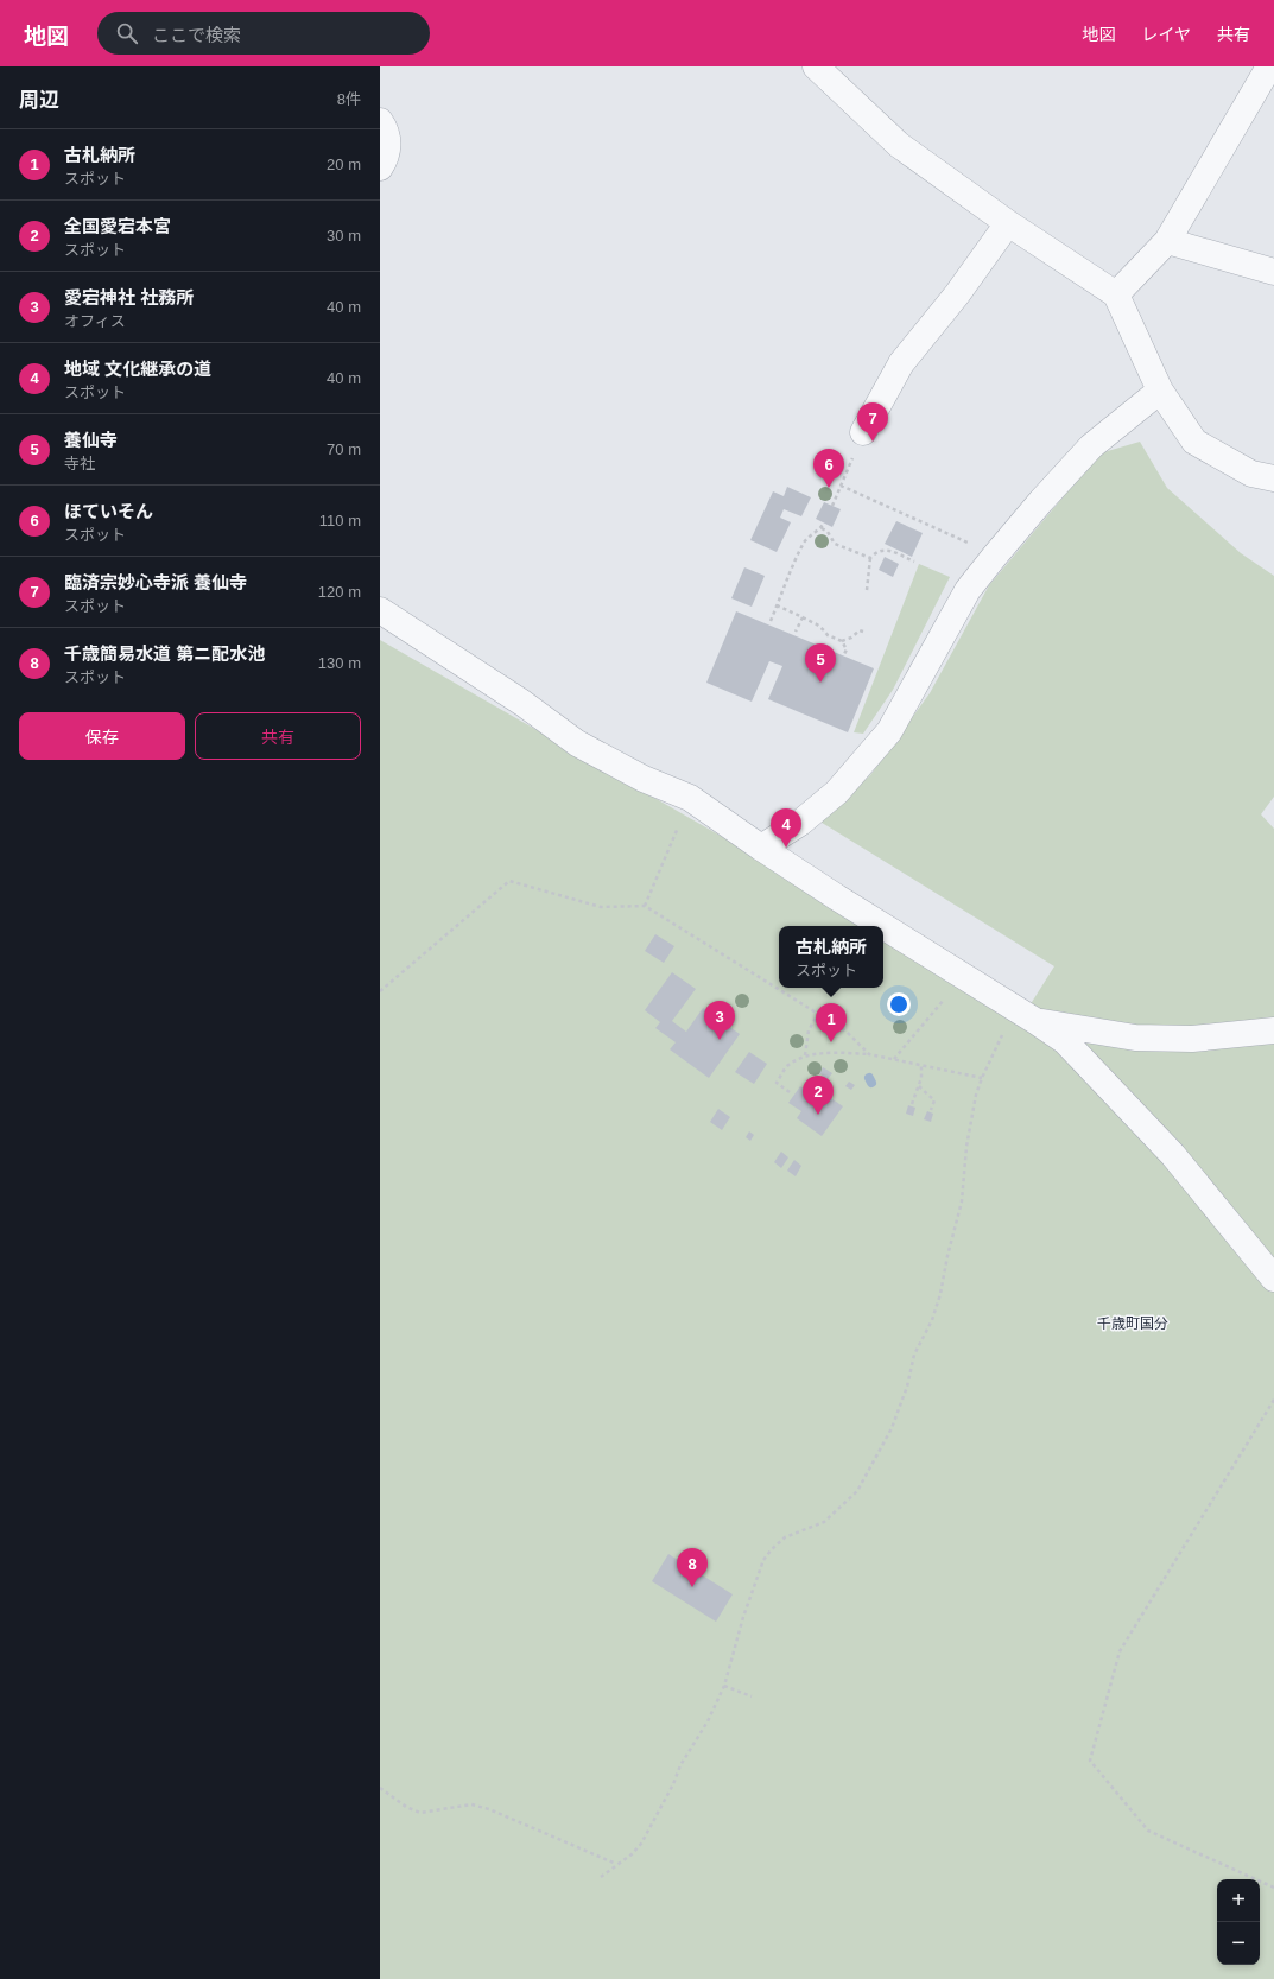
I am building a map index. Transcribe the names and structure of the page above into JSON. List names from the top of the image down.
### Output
{
  "districts": ["千歳町国分"],
  "page": {
    "header": "地図",
    "search": "ここで検索",
    "nav": ["地図", "レイヤ", "共有"],
    "heading": ["周辺", "8件"],
    "list": [
      {
        "mark": "1",
        "name": "古札納所",
        "note": "スポット",
        "value": "20 m"
      },
      {
        "mark": "2",
        "name": "全国愛宕本宮",
        "note": "スポット",
        "value": "30 m"
      },
      {
        "mark": "3",
        "name": "愛宕神社 社務所",
        "note": "オフィス",
        "value": "40 m"
      },
      {
        "mark": "4",
        "name": "地域 文化継承の道",
        "note": "スポット",
        "value": "40 m"
      },
      {
        "mark": "5",
        "name": "養仙寺",
        "note": "寺社",
        "value": "70 m"
      },
      {
        "mark": "6",
        "name": "ほていそん",
        "note": "スポット",
        "value": "110 m"
      },
      {
        "mark": "7",
        "name": "臨済宗妙心寺派 養仙寺",
        "note": "スポット",
        "value": "120 m"
      },
      {
        "mark": "8",
        "name": "千歳簡易水道 第ニ配水池",
        "note": "スポット",
        "value": "130 m"
      }
    ],
    "pins": [
      "7",
      "6",
      "5",
      "4",
      "3",
      "1",
      "2",
      "8"
    ],
    "buttons": ["保存", "共有"],
    "popup": ["古札納所", "スポット"],
    "map_buttons": ["+", "−"]
  }
}
